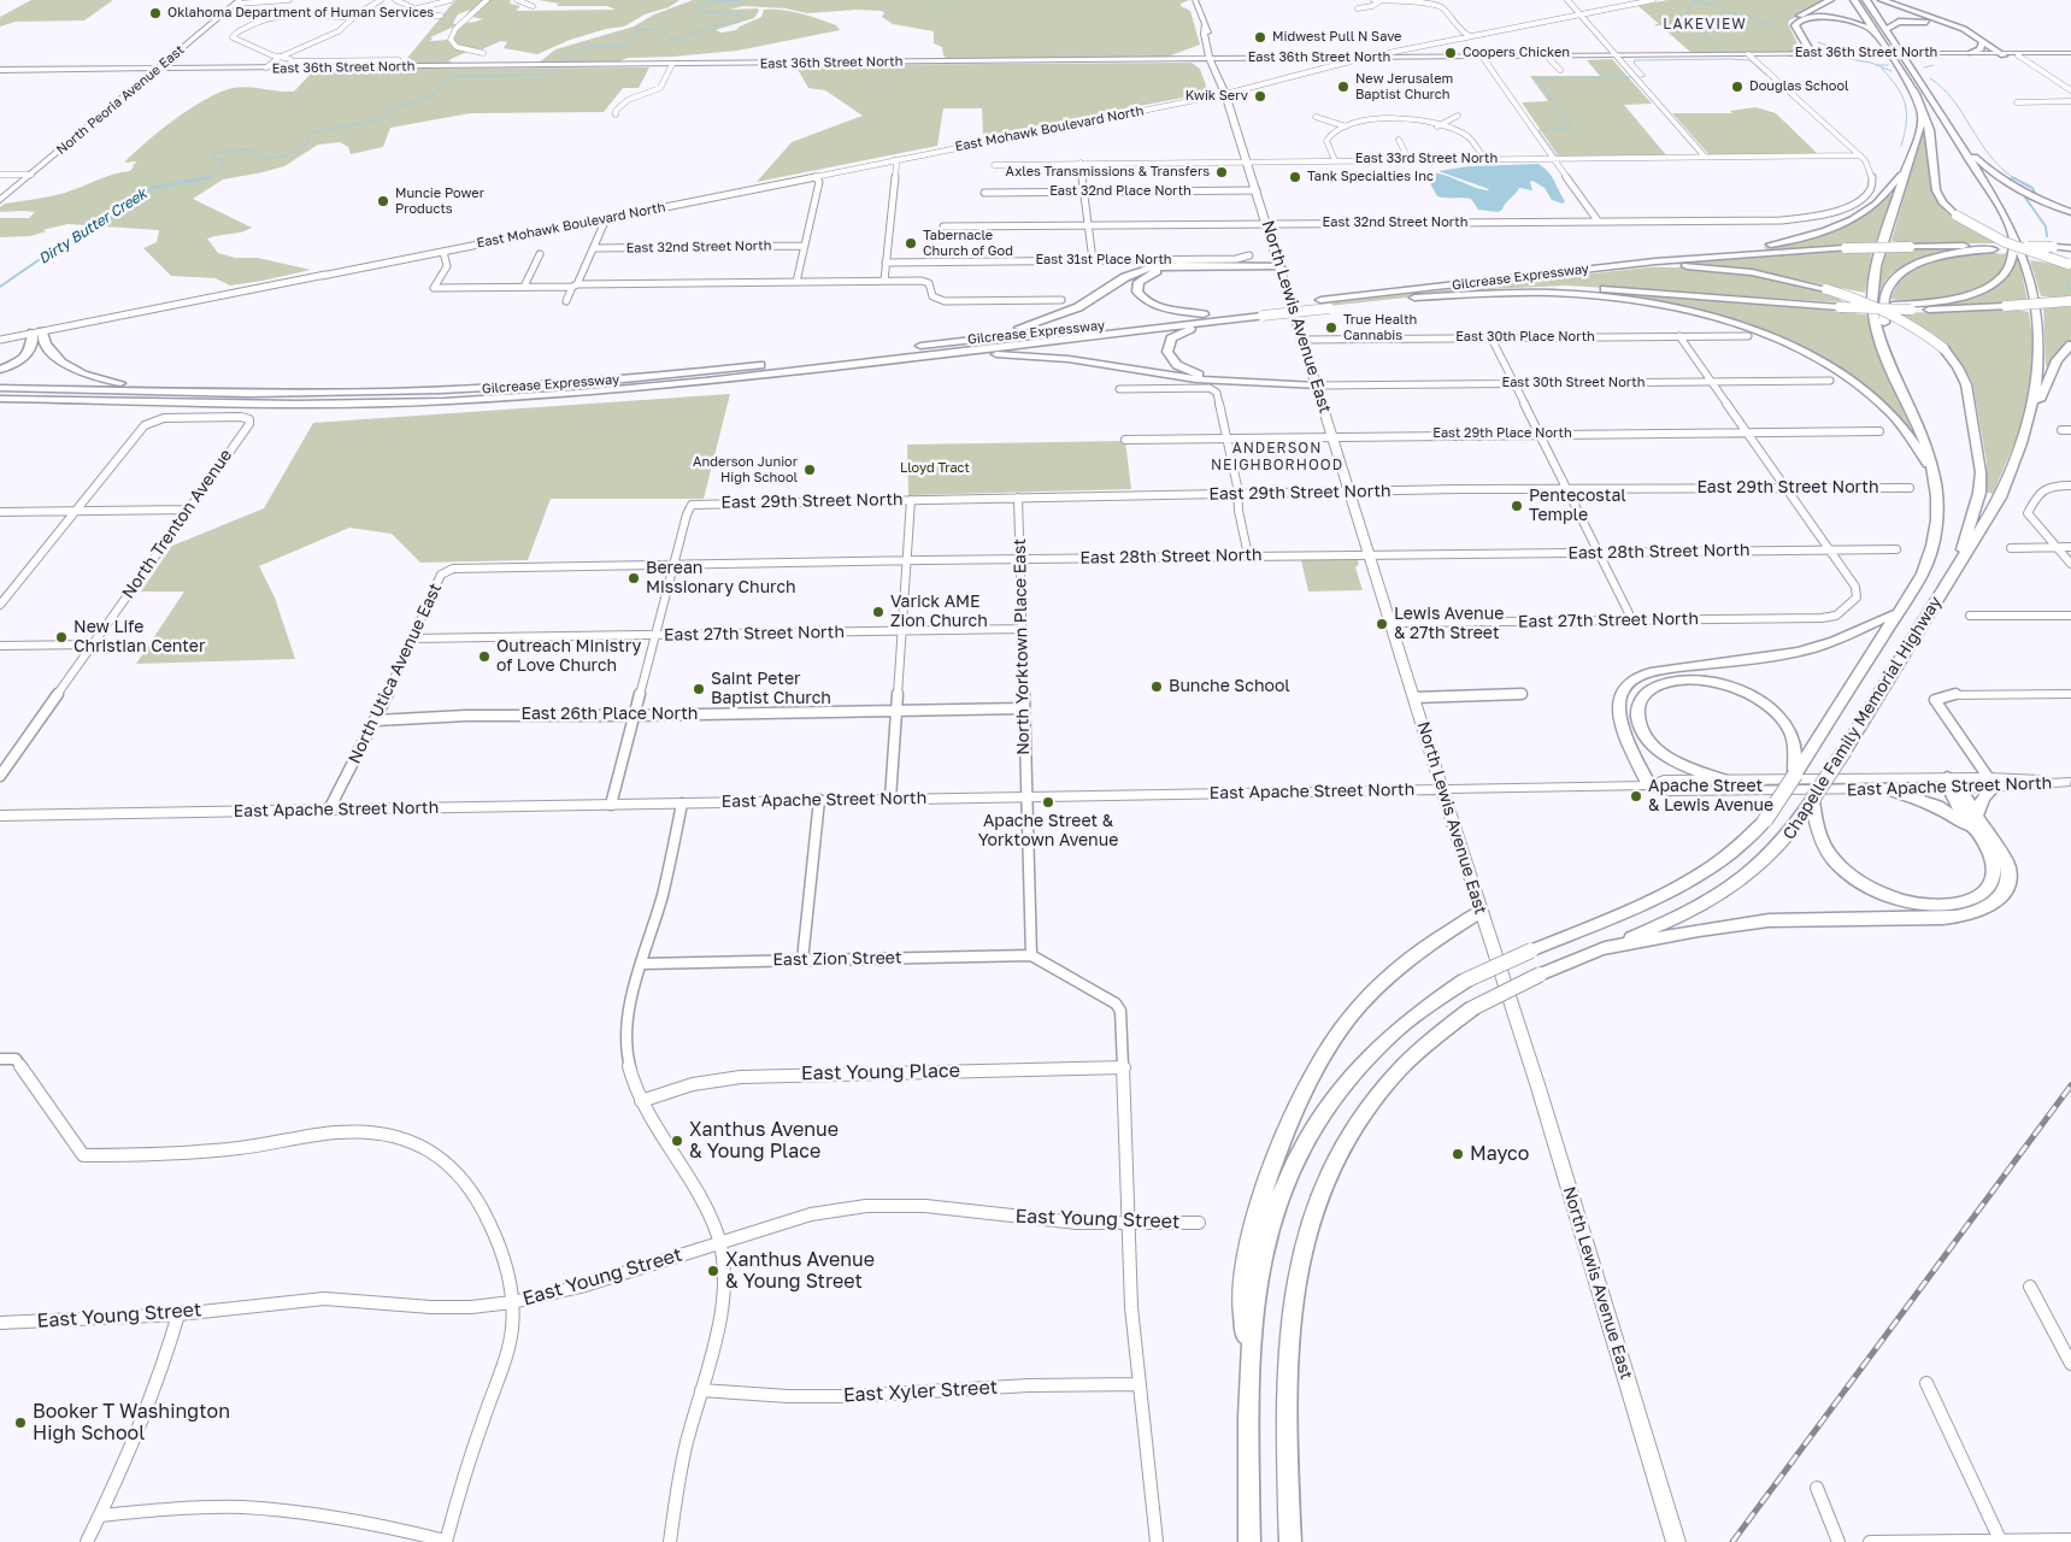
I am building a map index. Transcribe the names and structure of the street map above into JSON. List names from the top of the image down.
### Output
{
  "streets": {
    "highway": ["Gilcrease Expressway", "Chapelle Family Memorial Highway"],
    "main road": [
      "East 36th Street North",
      "North Peoria Avenue East",
      "North Lewis Avenue East",
      "East Apache Street North"
    ],
    "street": [
      "East Mohawk Boulevard North",
      "East 33rd Street North",
      "East 32nd Place North",
      "East 32nd Street North",
      "East 31st Place North",
      "East 30th Place North",
      "East 30th Street North",
      "East 29th Place North",
      "East 29th Street North",
      "North Trenton Avenue",
      "East 28th Street North",
      "East 27th Street North",
      "North Yorktown Place East",
      "North Utica Avenue East",
      "East 26th Place North",
      "East Zion Street",
      "East Young Place",
      "East Young Street",
      "East Xyler Street"
    ]
  },
  "crossings": [
    ["East 36th Street North", "North Peoria Avenue East"],
    ["East 36th Street North", "East Mohawk Boulevard North"],
    ["East 36th Street North", "North Lewis Avenue East"],
    ["East Mohawk Boulevard North", "North Lewis Avenue East"],
    ["East 33rd Street North", "East 32nd Street North"],
    ["East 33rd Street North", "North Lewis Avenue East"],
    ["East 32nd Place North", "North Lewis Avenue East"],
    ["East 32nd Street North", "North Lewis Avenue East"],
    ["North Lewis Avenue East", "East 30th Place North"],
    ["North Lewis Avenue East", "East 30th Street North"],
    ["North Lewis Avenue East", "East 29th Place North"],
    ["North Lewis Avenue East", "East 29th Street North"],
    ["North Lewis Avenue East", "East 28th Street North"],
    ["North Lewis Avenue East", "East 27th Street North"],
    ["North Lewis Avenue East", "East Apache Street North"],
    ["East 29th Street North", "East 28th Street North"],
    ["East 29th Street North", "North Yorktown Place East"],
    ["East 28th Street North", "East 27th Street North"],
    ["East 28th Street North", "North Yorktown Place East"],
    ["East 28th Street North", "North Utica Avenue East"],
    ["East 27th Street North", "North Yorktown Place East"],
    ["East 27th Street North", "North Utica Avenue East"],
    ["North Yorktown Place East", "East 26th Place North"],
    ["North Yorktown Place East", "East Apache Street North"],
    ["North Yorktown Place East", "East Zion Street"],
    ["North Utica Avenue East", "East 26th Place North"],
    ["North Utica Avenue East", "East Apache Street North"]
  ],
  "districts": ["LAKEVIEW", "ANDERSON NEIGHBORHOOD"],
  "water": ["Dirty Butter Creek"],
  "parks": ["Lloyd Tract"],
  "places": [
    "Oklahoma Department of Human Services",
    "Midwest Pull N Save",
    "Coopers Chicken",
    "New Jerusalem Baptist Church",
    "Douglas School",
    "Kwik Serv",
    "Axles Transmissions & Transfers",
    "Tank Specialties Inc",
    "Muncie Power Products",
    "Tabernacle Church of God",
    "True Health Cannabis",
    "Anderson Junior High School",
    "Pentecostal Temple",
    "Berean Missionary Church",
    "Varick AME Zion Church",
    "Lewis Avenue & 27th Street",
    "New Life Christian Center",
    "Outreach Ministry of Love Church",
    "Bunche School",
    "Saint Peter Baptist Church",
    "Apache Street & Lewis Avenue",
    "Apache Street & Yorktown Avenue",
    "Xanthus Avenue & Young Place",
    "Mayco",
    "Xanthus Avenue & Young Street",
    "Booker T Washington High School"
  ]
}
